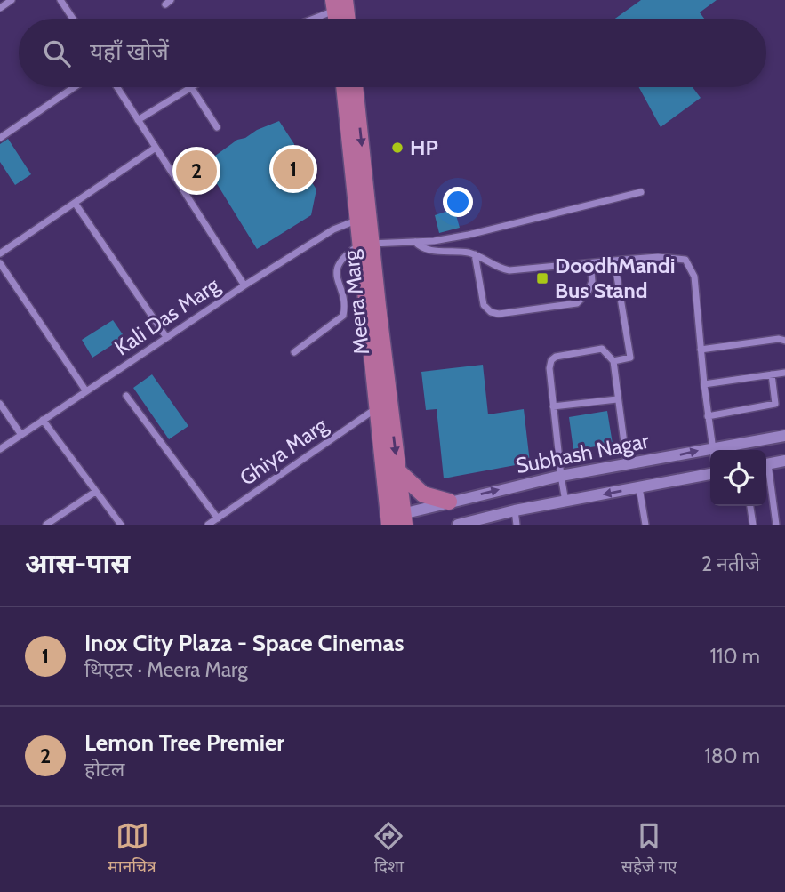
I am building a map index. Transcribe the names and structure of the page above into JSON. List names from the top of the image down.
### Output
{
  "streets": {
    "main road": ["Meera Marg"],
    "street": ["Kali Das Marg", "Ghiya Marg", "Subhash Nagar"]
  },
  "crossings": [
    ["Meera Marg", "Kali Das Marg"],
    ["Meera Marg", "Ghiya Marg"],
    ["Meera Marg", "Subhash Nagar"]
  ],
  "places": {
    "other": ["HP"],
    "transit": ["DoodhMandi Bus Stand"]
  },
  "page": {
    "search": "यहाँ खोजें",
    "pins": ["1", "2"],
    "heading": ["आस-पास", "2 नतीजे"],
    "list": [
      {
        "mark": "1",
        "name": "Inox City Plaza - Space Cinemas",
        "note": "थिएटर · Meera Marg",
        "value": "110 m"
      },
      {
        "mark": "2",
        "name": "Lemon Tree Premier",
        "note": "होटल",
        "value": "180 m"
      }
    ],
    "nav": ["मानचित्र", "दिशा", "सहेजे गए"]
  }
}
